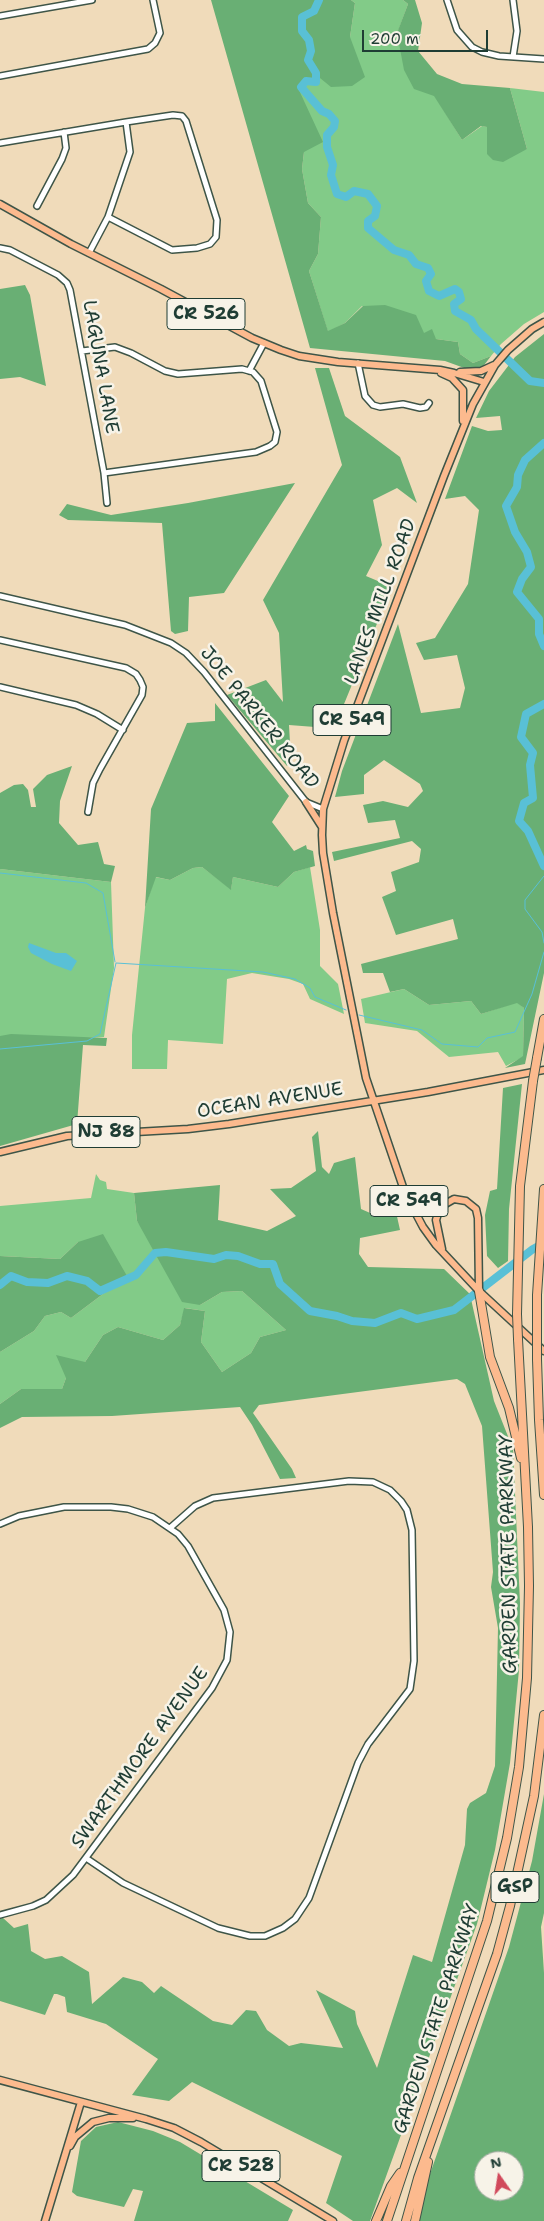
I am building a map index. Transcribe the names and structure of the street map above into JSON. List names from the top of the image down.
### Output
{
  "streets": {
    "highway": ["GARDEN STATE PARKWAY", "GSP"],
    "main road": [
      "CR 526",
      "LANES MILL ROAD",
      "CR 549",
      "OCEAN AVENUE",
      "NJ 88",
      "CR 528"
    ],
    "street": ["LAGUNA LANE", "JOE PARKER ROAD", "SWARTHMORE AVENUE"]
  },
  "crossings": [
    ["CR 526", "LANES MILL ROAD"],
    ["LANES MILL ROAD", "JOE PARKER ROAD"],
    ["LANES MILL ROAD", "CR 549"],
    ["LANES MILL ROAD", "OCEAN AVENUE"],
    ["CR 549", "OCEAN AVENUE"]
  ],
  "scale_bar": "200 m",
  "north": "top"
}
